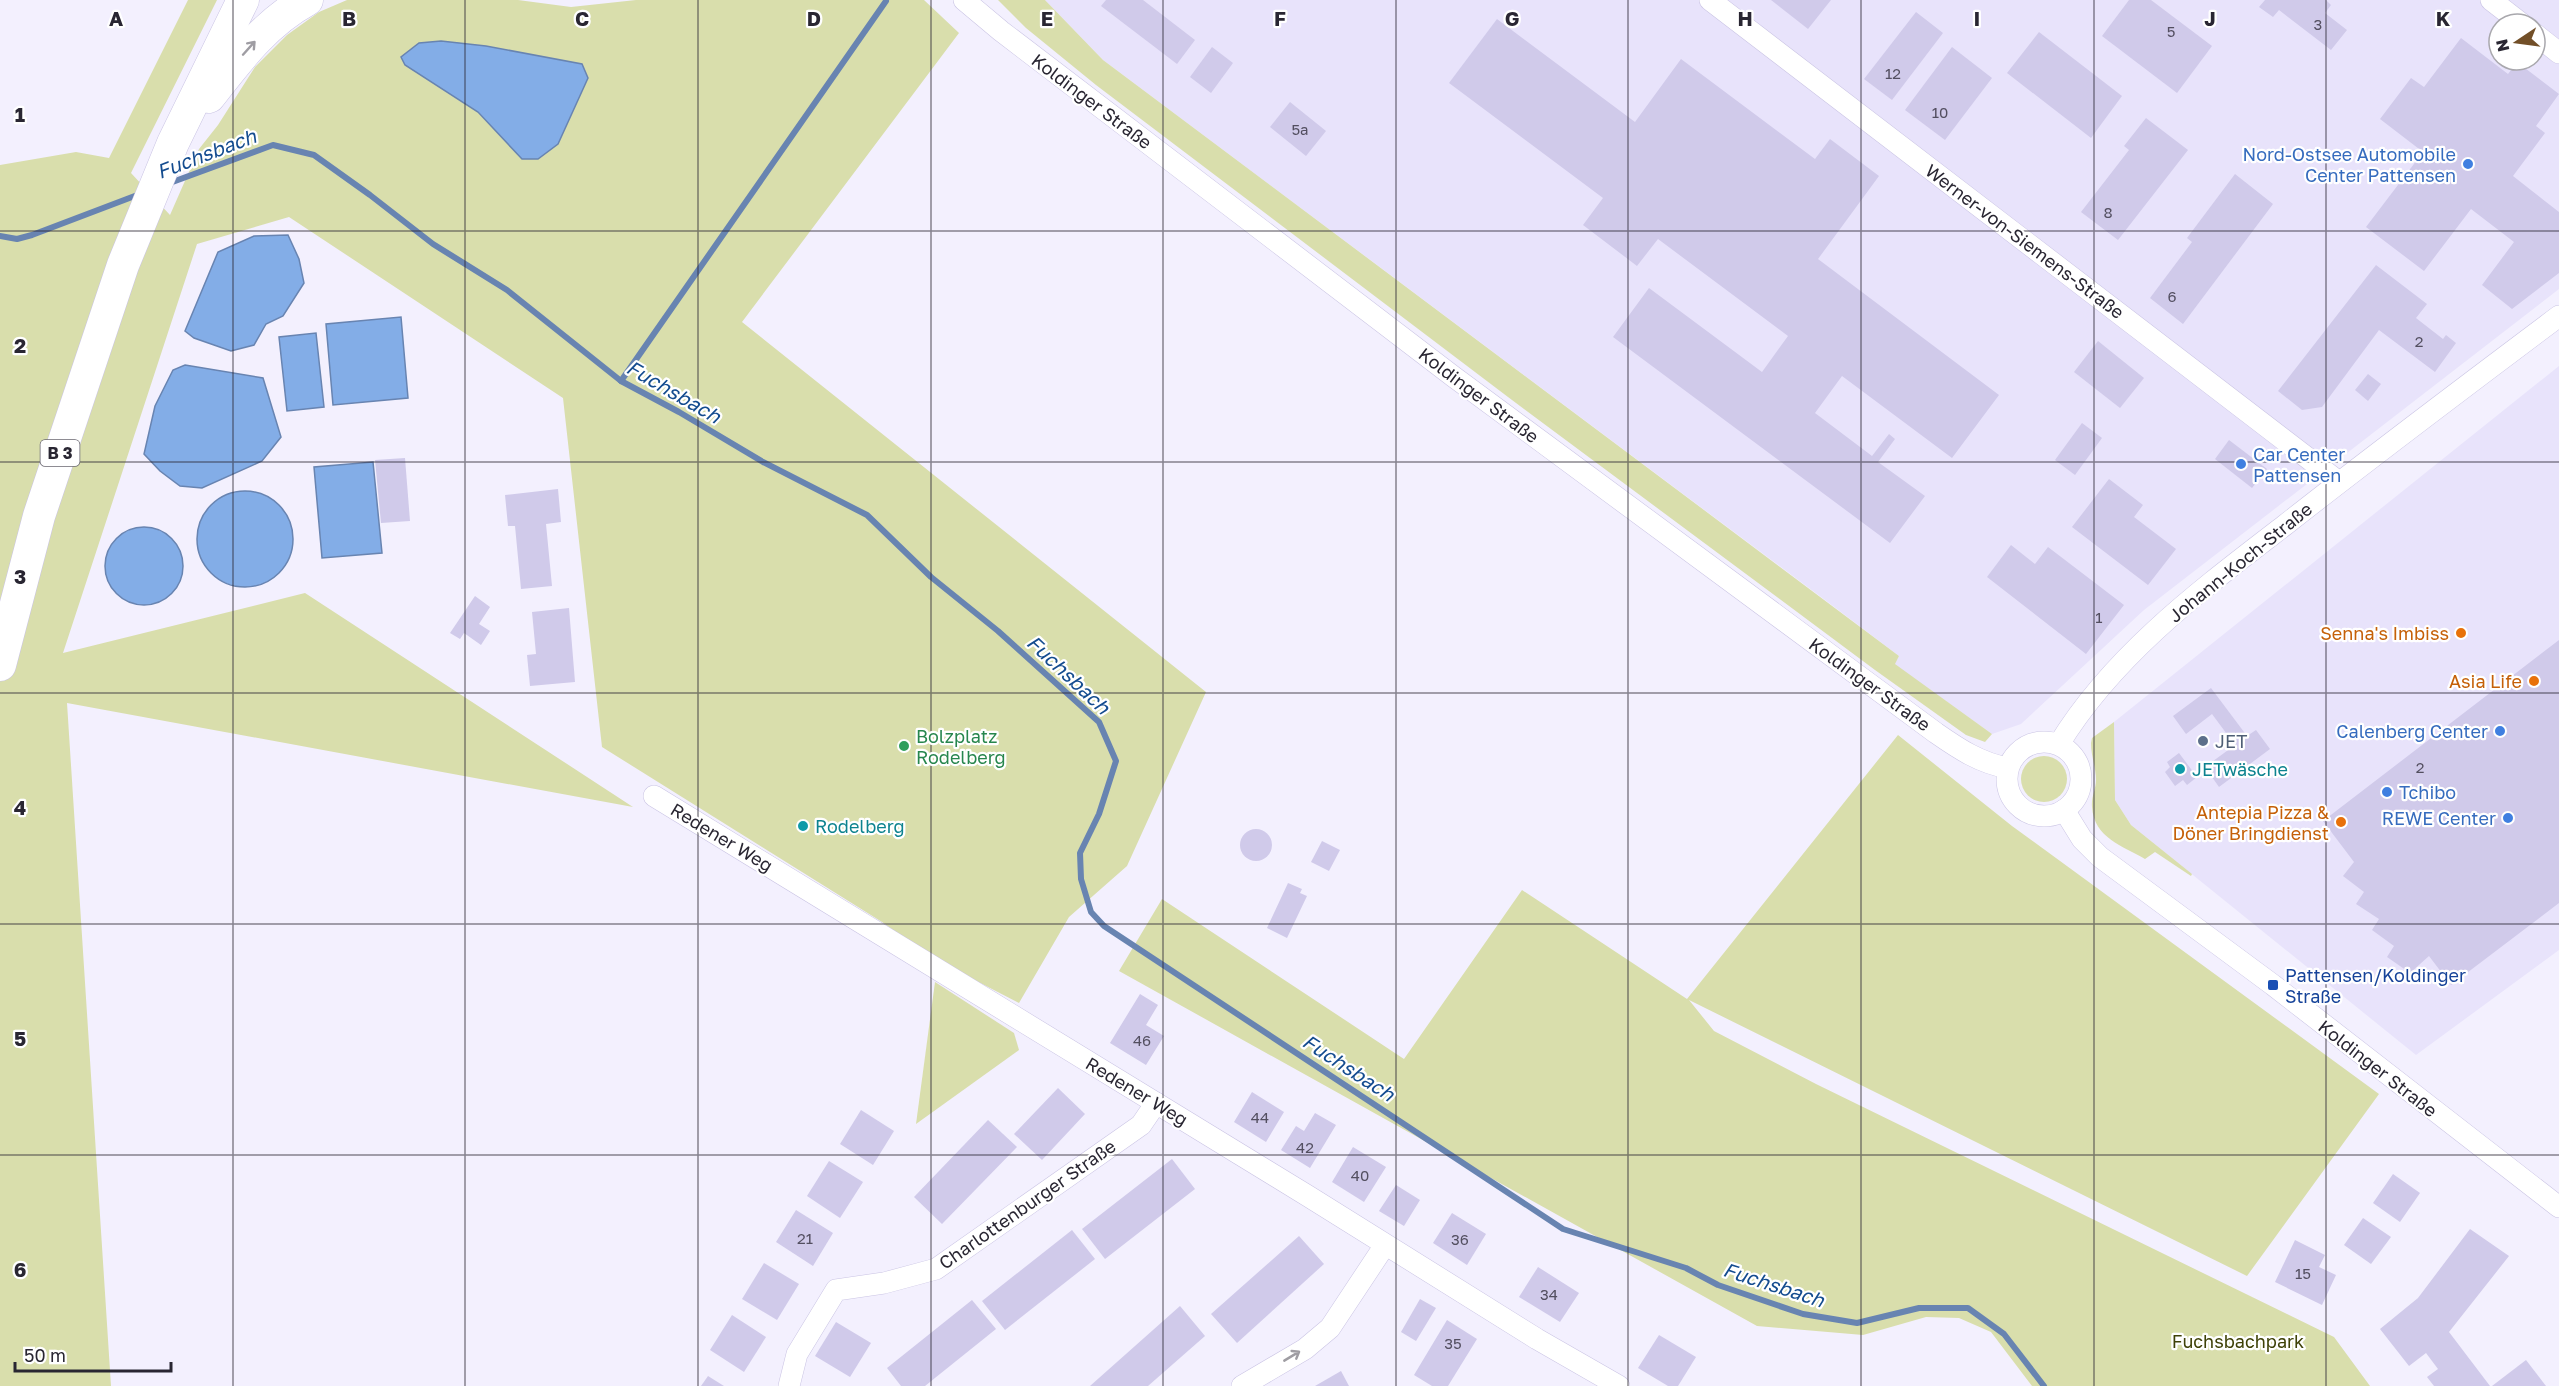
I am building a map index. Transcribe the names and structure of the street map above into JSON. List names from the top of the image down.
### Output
{
  "streets": {
    "highway": ["B 3"],
    "street": [
      "Koldinger Straße",
      "Werner-von-Siemens-Straße",
      "Johann-Koch-Straße",
      "Redener Weg",
      "Charlottenburger Straße"
    ]
  },
  "crossings": [
    ["Koldinger Straße", "Johann-Koch-Straße"],
    ["Werner-von-Siemens-Straße", "Johann-Koch-Straße"],
    ["Redener Weg", "Charlottenburger Straße"]
  ],
  "water": ["Fuchsbach"],
  "parks": ["Fuchsbachpark"],
  "places": {
    "other": [
      "Nord-Ostsee Automobile Center Pattensen",
      "Car Center Pattensen",
      "Senna's Imbiss",
      "Asia Life",
      "Calenberg Center",
      "JET",
      "Bolzplatz Rodelberg",
      "JETwäsche",
      "Tchibo",
      "REWE Center",
      "Antepia Pizza & Döner Bringdienst",
      "Rodelberg"
    ],
    "transit": ["Pattensen/Koldinger Straße"]
  },
  "house_numbers": [
    "3",
    "5",
    "12",
    "10",
    "5a",
    "8",
    "6",
    "2",
    "1",
    "2",
    "46",
    "44",
    "42",
    "40",
    "21",
    "36",
    "15",
    "34",
    "35"
  ],
  "scale_bar": "50 m",
  "north": "left",
  "grid": {
    "columns": [
      "A",
      "B",
      "C",
      "D",
      "E",
      "F",
      "G",
      "H",
      "I",
      "J",
      "K"
    ],
    "rows": [
      "1",
      "2",
      "3",
      "4",
      "5",
      "6"
    ]
  }
}
